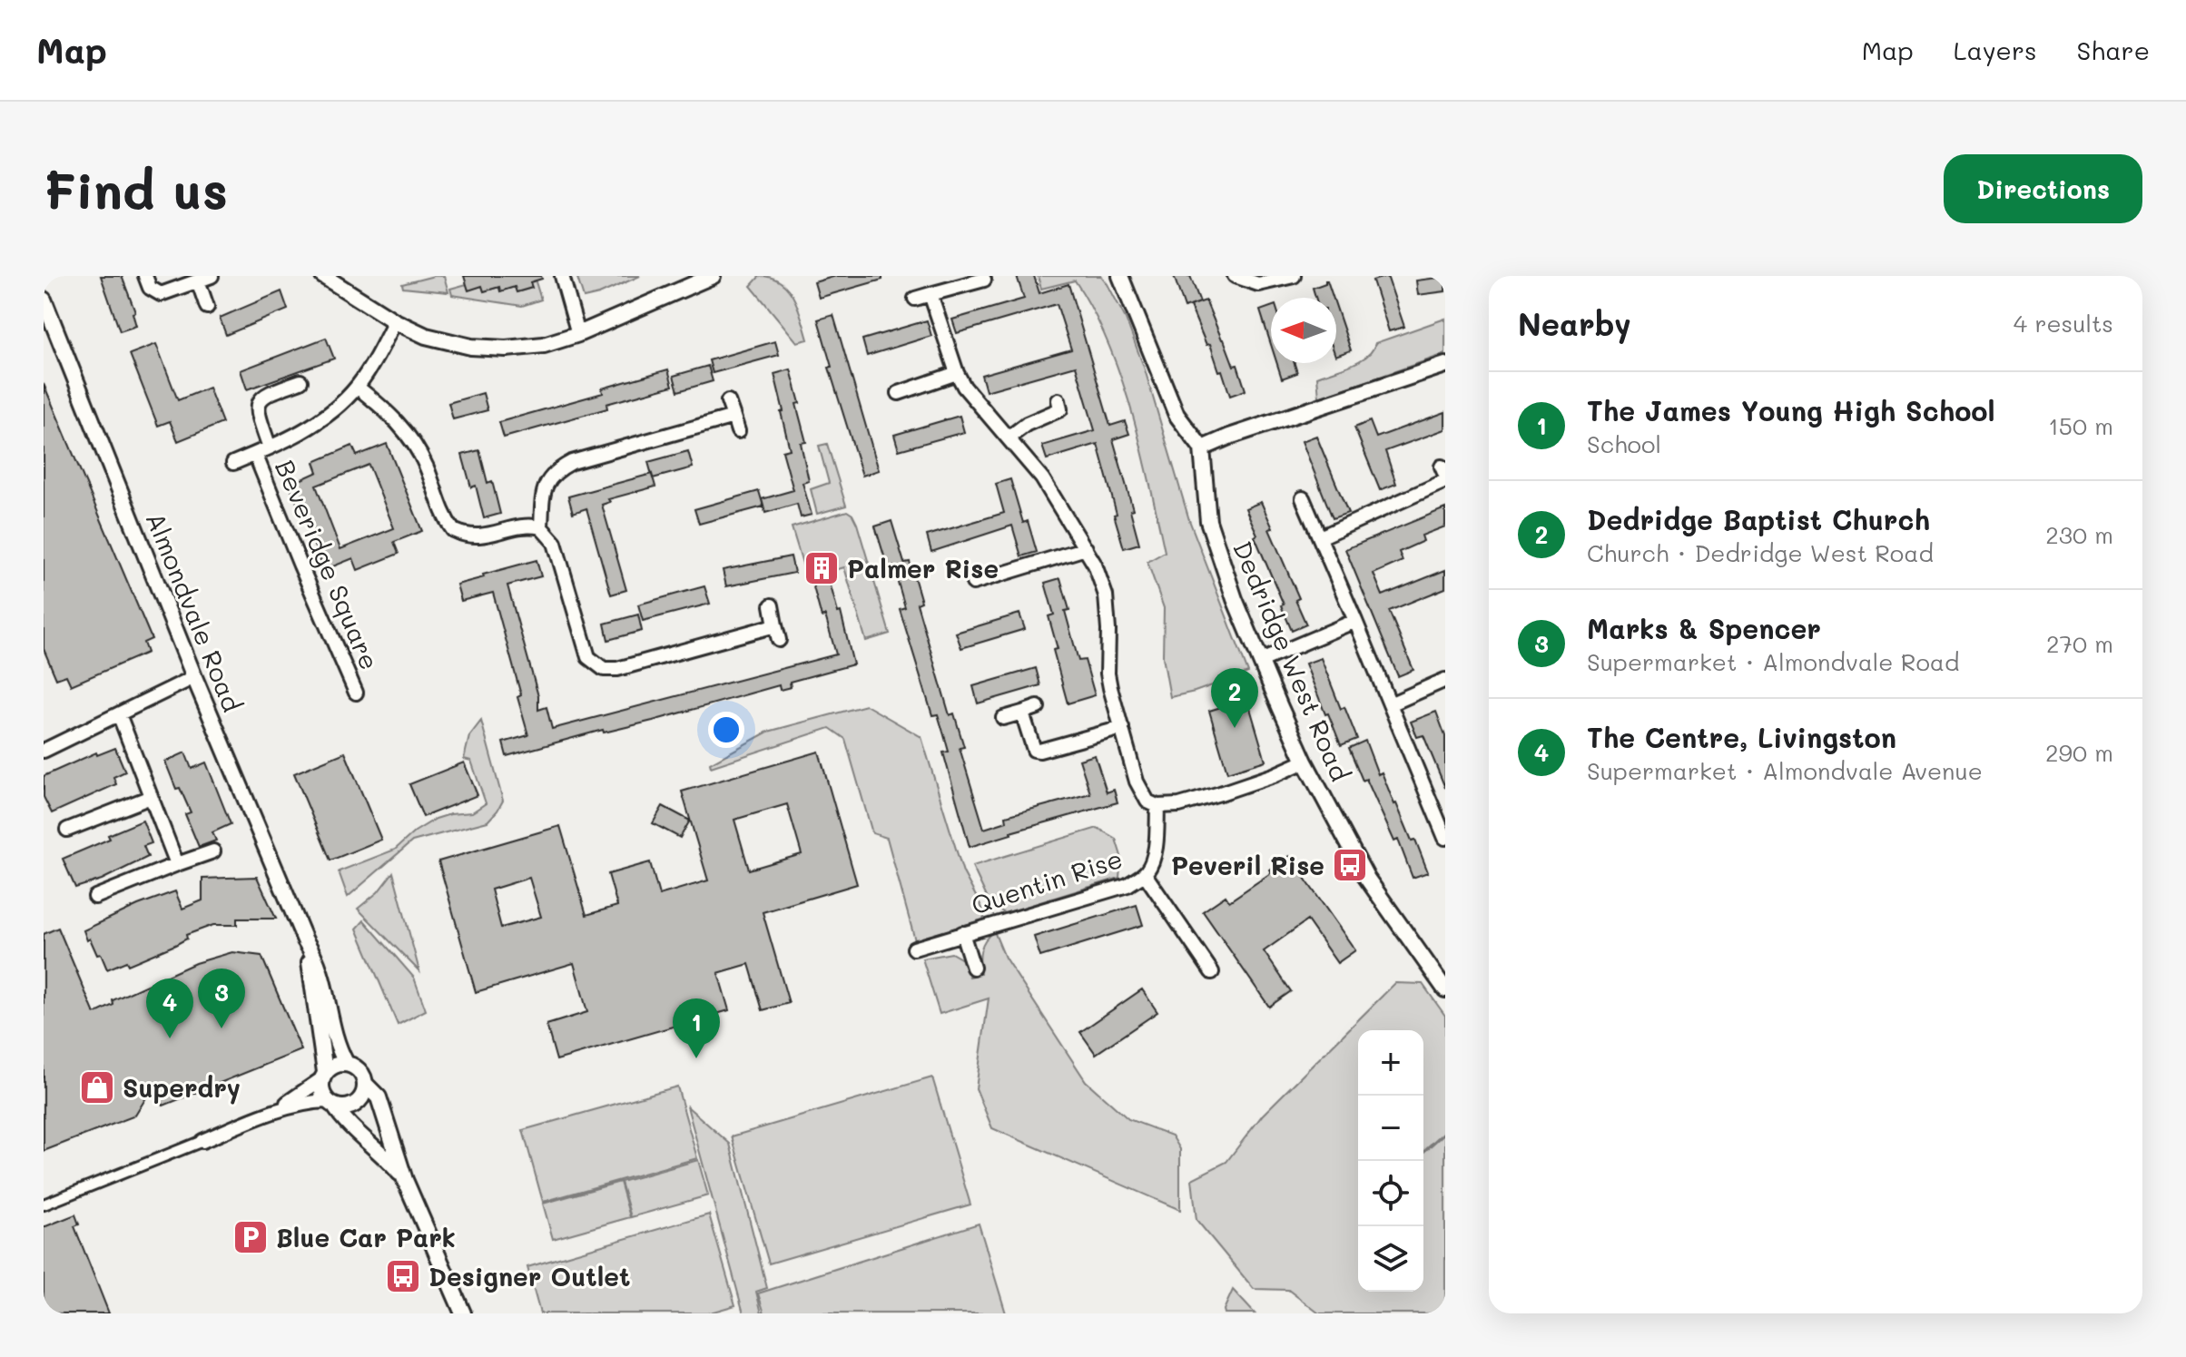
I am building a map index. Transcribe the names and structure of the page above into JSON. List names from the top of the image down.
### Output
{
  "streets": {
    "street": [
      "Beveridge Square",
      "Almondvale Road",
      "Dedridge West Road",
      "Quentin Rise"
    ]
  },
  "places": {
    "building": ["Palmer Rise"],
    "bus stop": ["Peveril Rise", "Designer Outlet"],
    "shop": ["Superdry"],
    "parking": ["Blue Car Park"]
  },
  "north": "left",
  "page": {
    "header": "Map",
    "nav": ["Map", "Layers", "Share"],
    "buttons": "Directions",
    "title": "Find us",
    "heading": ["Nearby", "4 results"],
    "list": [
      {
        "mark": "1",
        "name": "The James Young High School",
        "note": "School",
        "value": "150 m"
      },
      {
        "mark": "2",
        "name": "Dedridge Baptist Church",
        "note": "Church · Dedridge West Road",
        "value": "230 m"
      },
      {
        "mark": "3",
        "name": "Marks & Spencer",
        "note": "Supermarket · Almondvale Road",
        "value": "270 m"
      },
      {
        "mark": "4",
        "name": "The Centre, Livingston",
        "note": "Supermarket · Almondvale Avenue",
        "value": "290 m"
      }
    ],
    "pins": [
      "2",
      "3",
      "4",
      "1"
    ],
    "map_buttons": ["+", "−"]
  }
}
